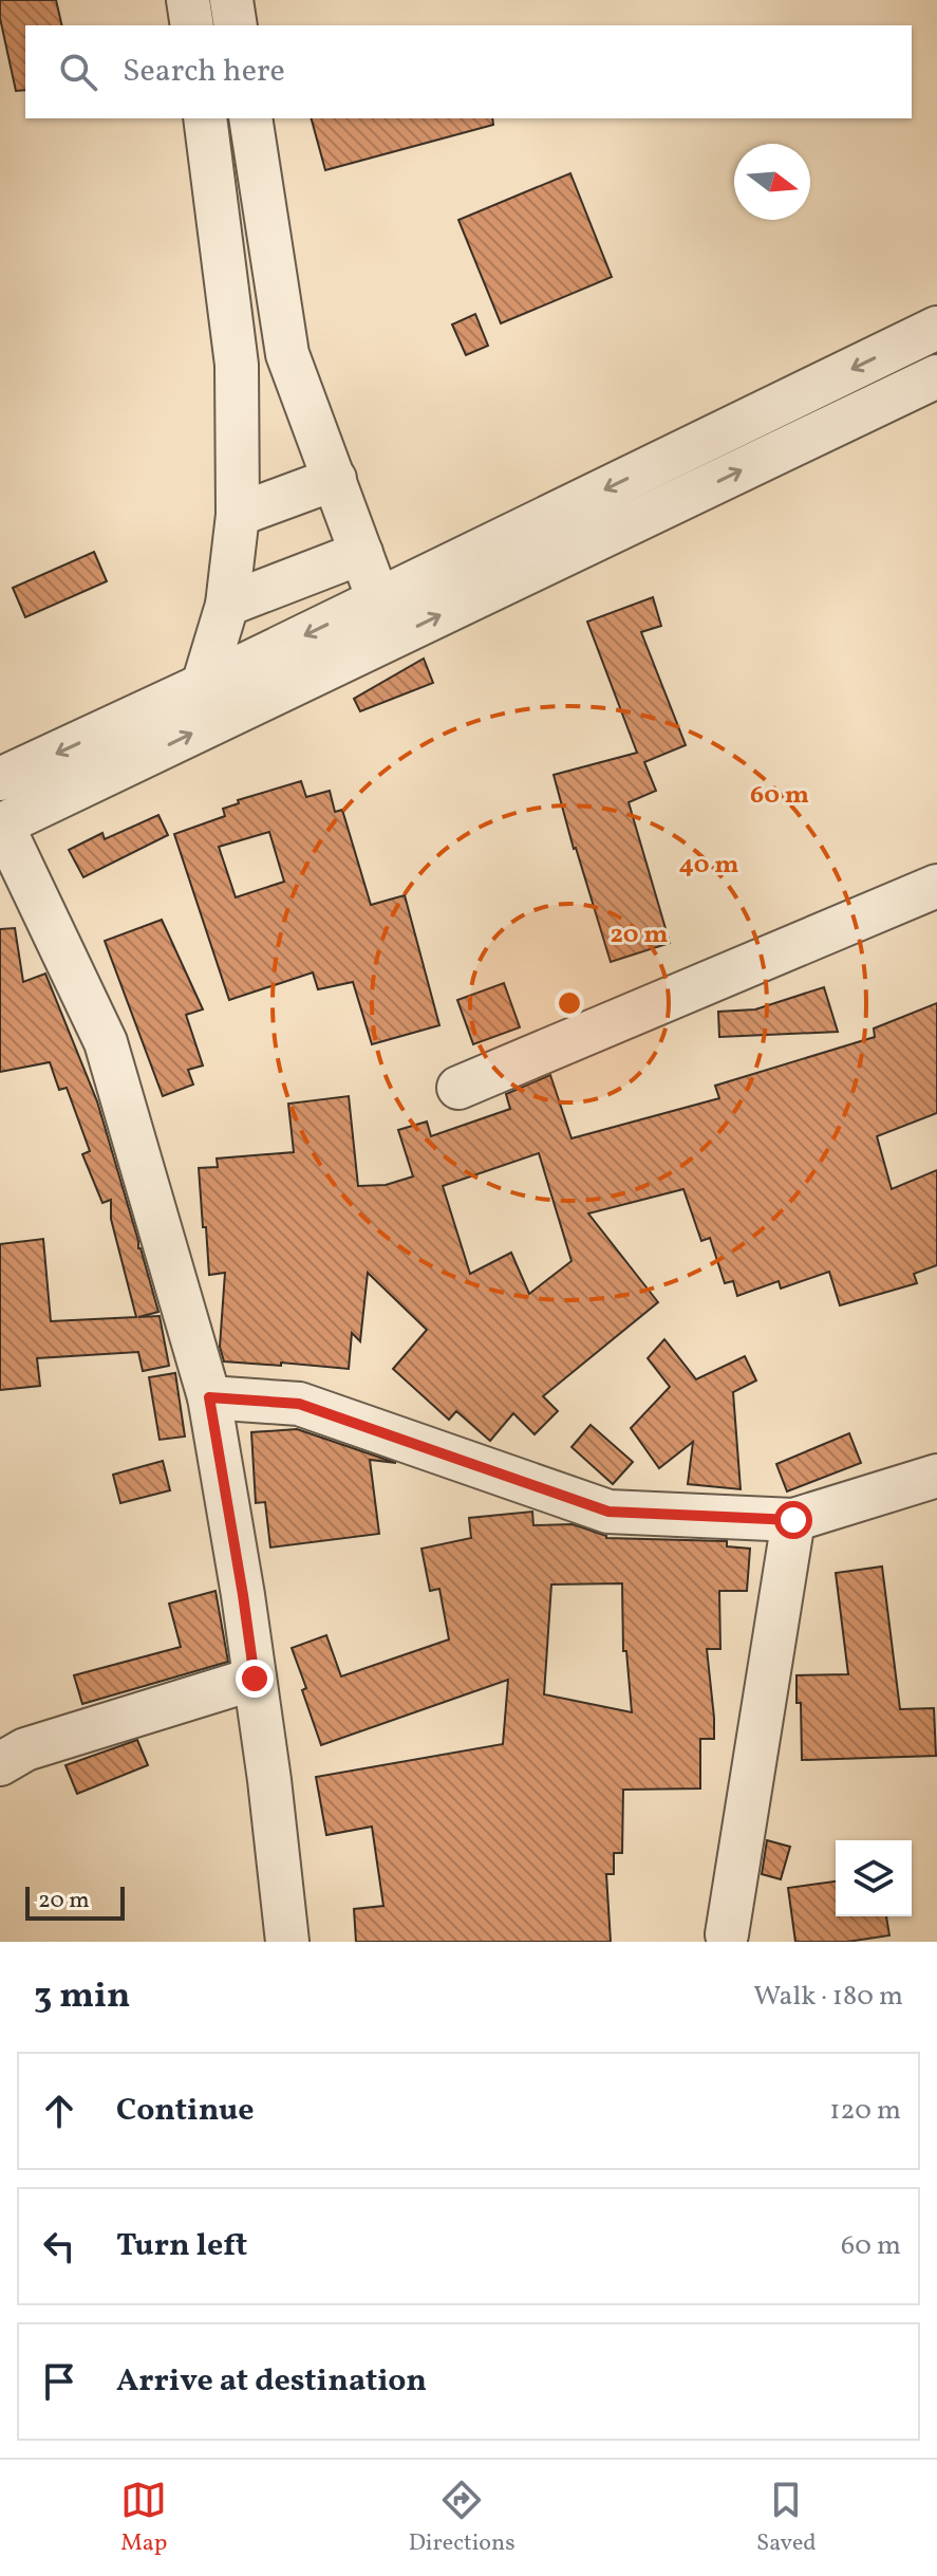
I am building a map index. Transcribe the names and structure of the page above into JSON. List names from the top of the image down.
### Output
{
  "scale_bar": "20 m",
  "north": "right",
  "page": {
    "search": "Search here",
    "scale": "20 m",
    "heading": ["3 min", "Walk · 180 m"],
    "list": [
      ["Continue", "120 m"],
      ["Turn left", "60 m"],
      "Arrive at destination"
    ],
    "nav": ["Map", "Directions", "Saved"]
  },
  "rings": ["60 m", "40 m", "20 m"]
}
